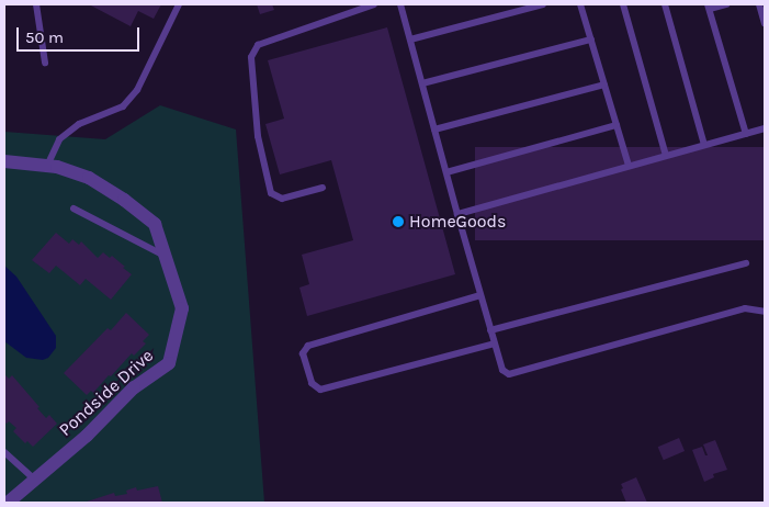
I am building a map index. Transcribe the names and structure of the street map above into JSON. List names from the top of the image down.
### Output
{
  "streets": {
    "street": ["Pondside Drive"]
  },
  "places": ["HomeGoods"],
  "scale_bar": "50 m"
}
